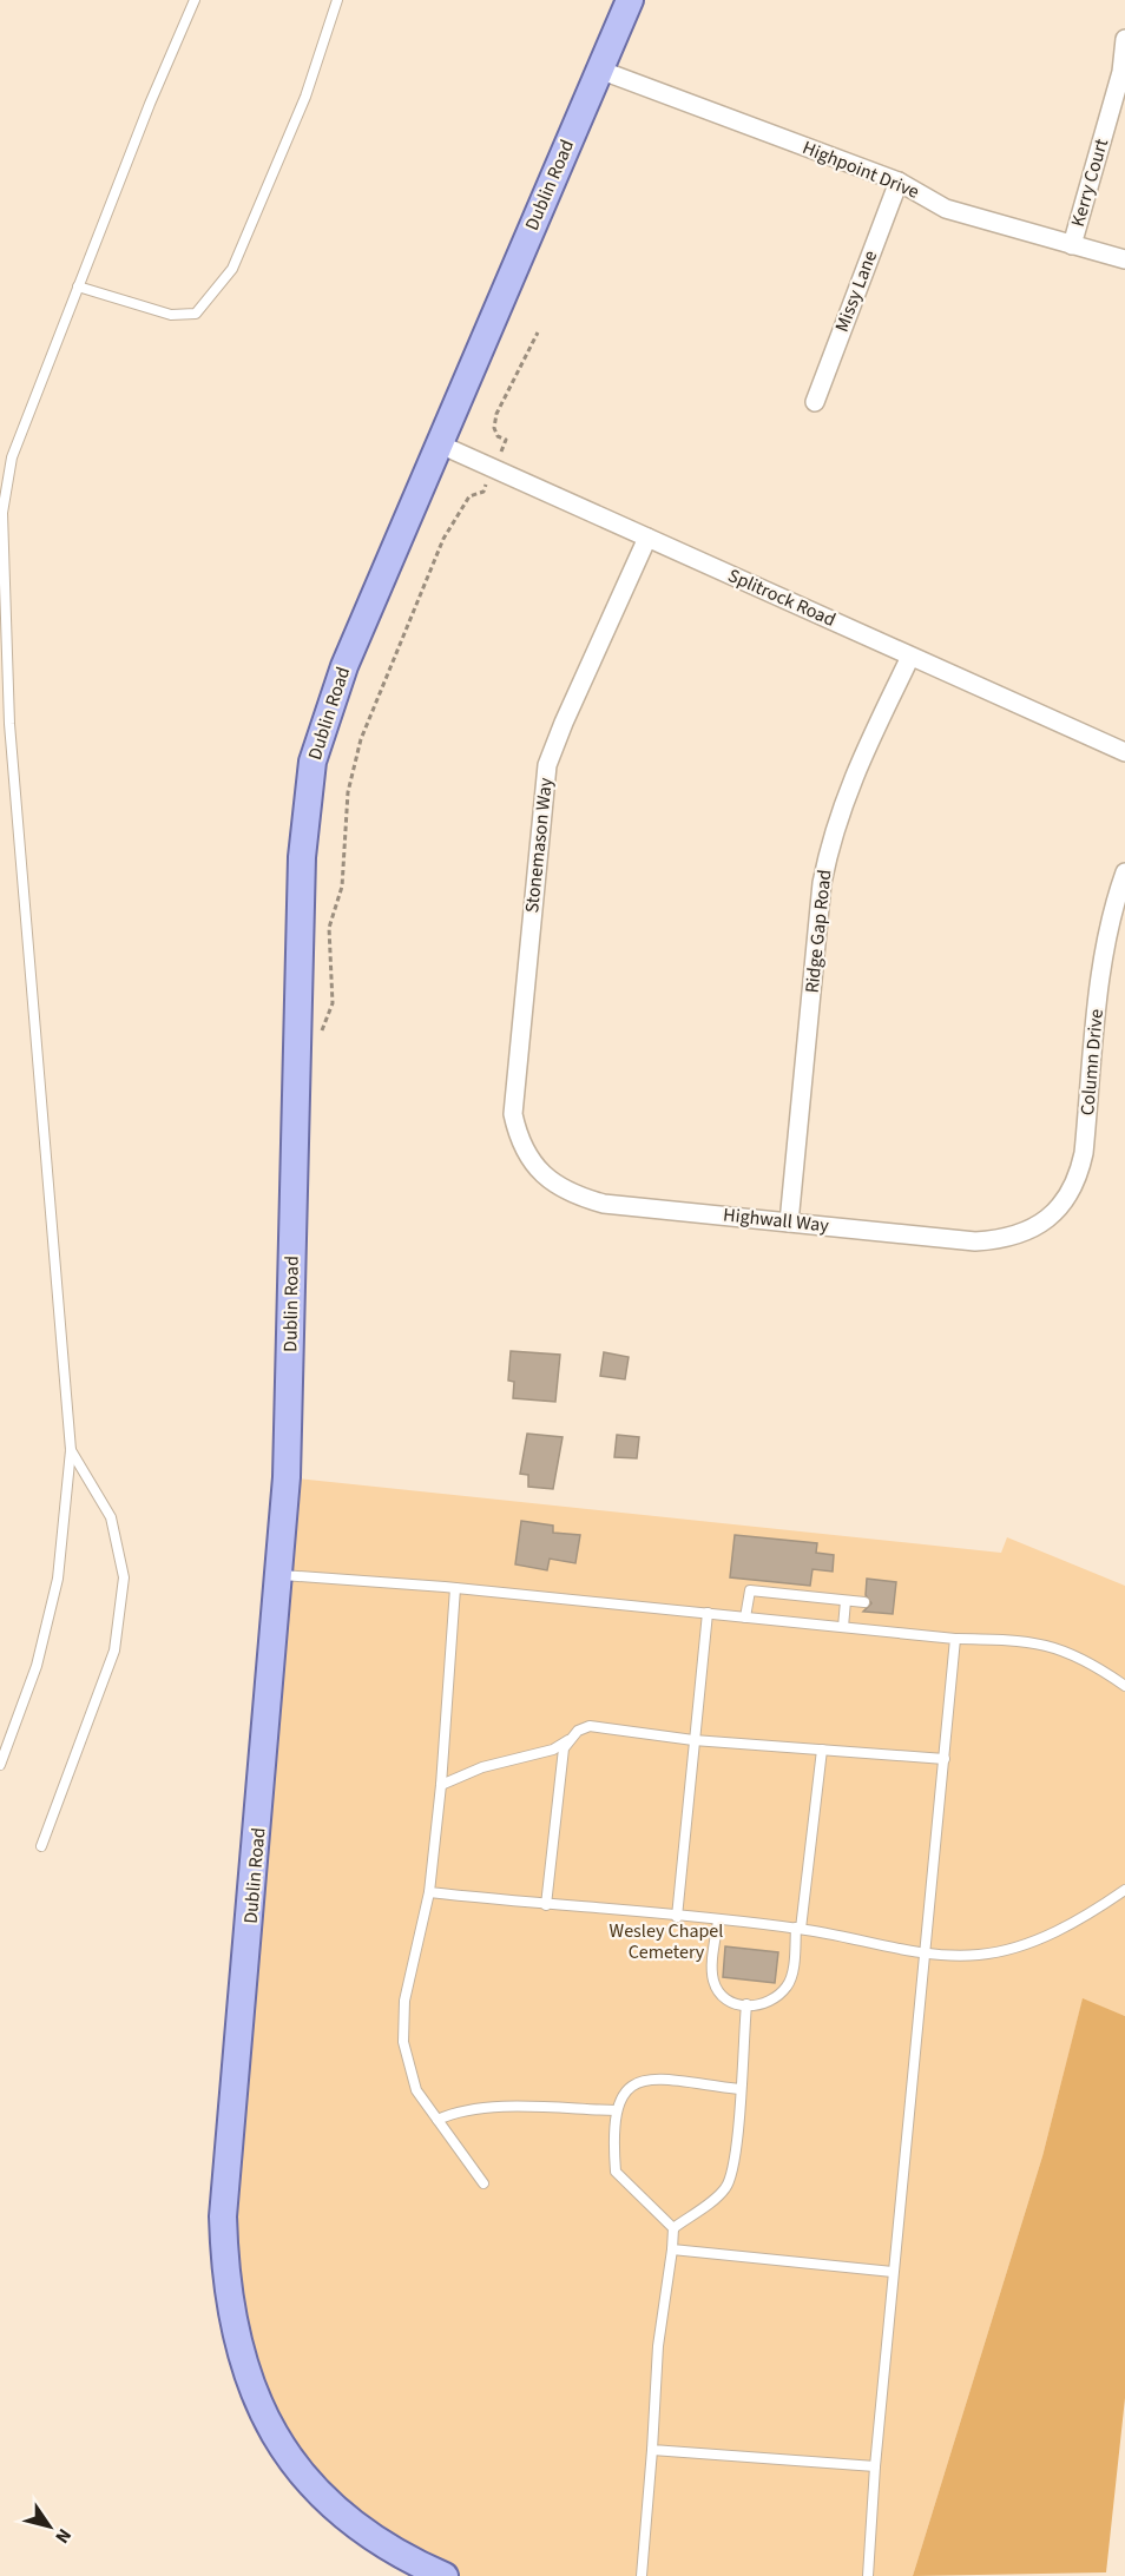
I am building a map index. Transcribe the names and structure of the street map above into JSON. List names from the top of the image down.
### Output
{
  "streets": {
    "main road": ["Dublin Road"],
    "street": [
      "Highpoint Drive",
      "Kerry Court",
      "Missy Lane",
      "Splitrock Road",
      "Stonemason Way",
      "Ridge Gap Road",
      "Column Drive",
      "Highwall Way"
    ]
  },
  "crossings": [
    ["Highpoint Drive", "Kerry Court"],
    ["Highpoint Drive", "Dublin Road"],
    ["Highpoint Drive", "Missy Lane"],
    ["Dublin Road", "Splitrock Road"],
    ["Splitrock Road", "Stonemason Way"],
    ["Splitrock Road", "Ridge Gap Road"],
    ["Stonemason Way", "Highwall Way"],
    ["Ridge Gap Road", "Highwall Way"],
    ["Column Drive", "Highwall Way"]
  ],
  "parks": ["Wesley Chapel Cemetery"],
  "north": "bottom right"
}
